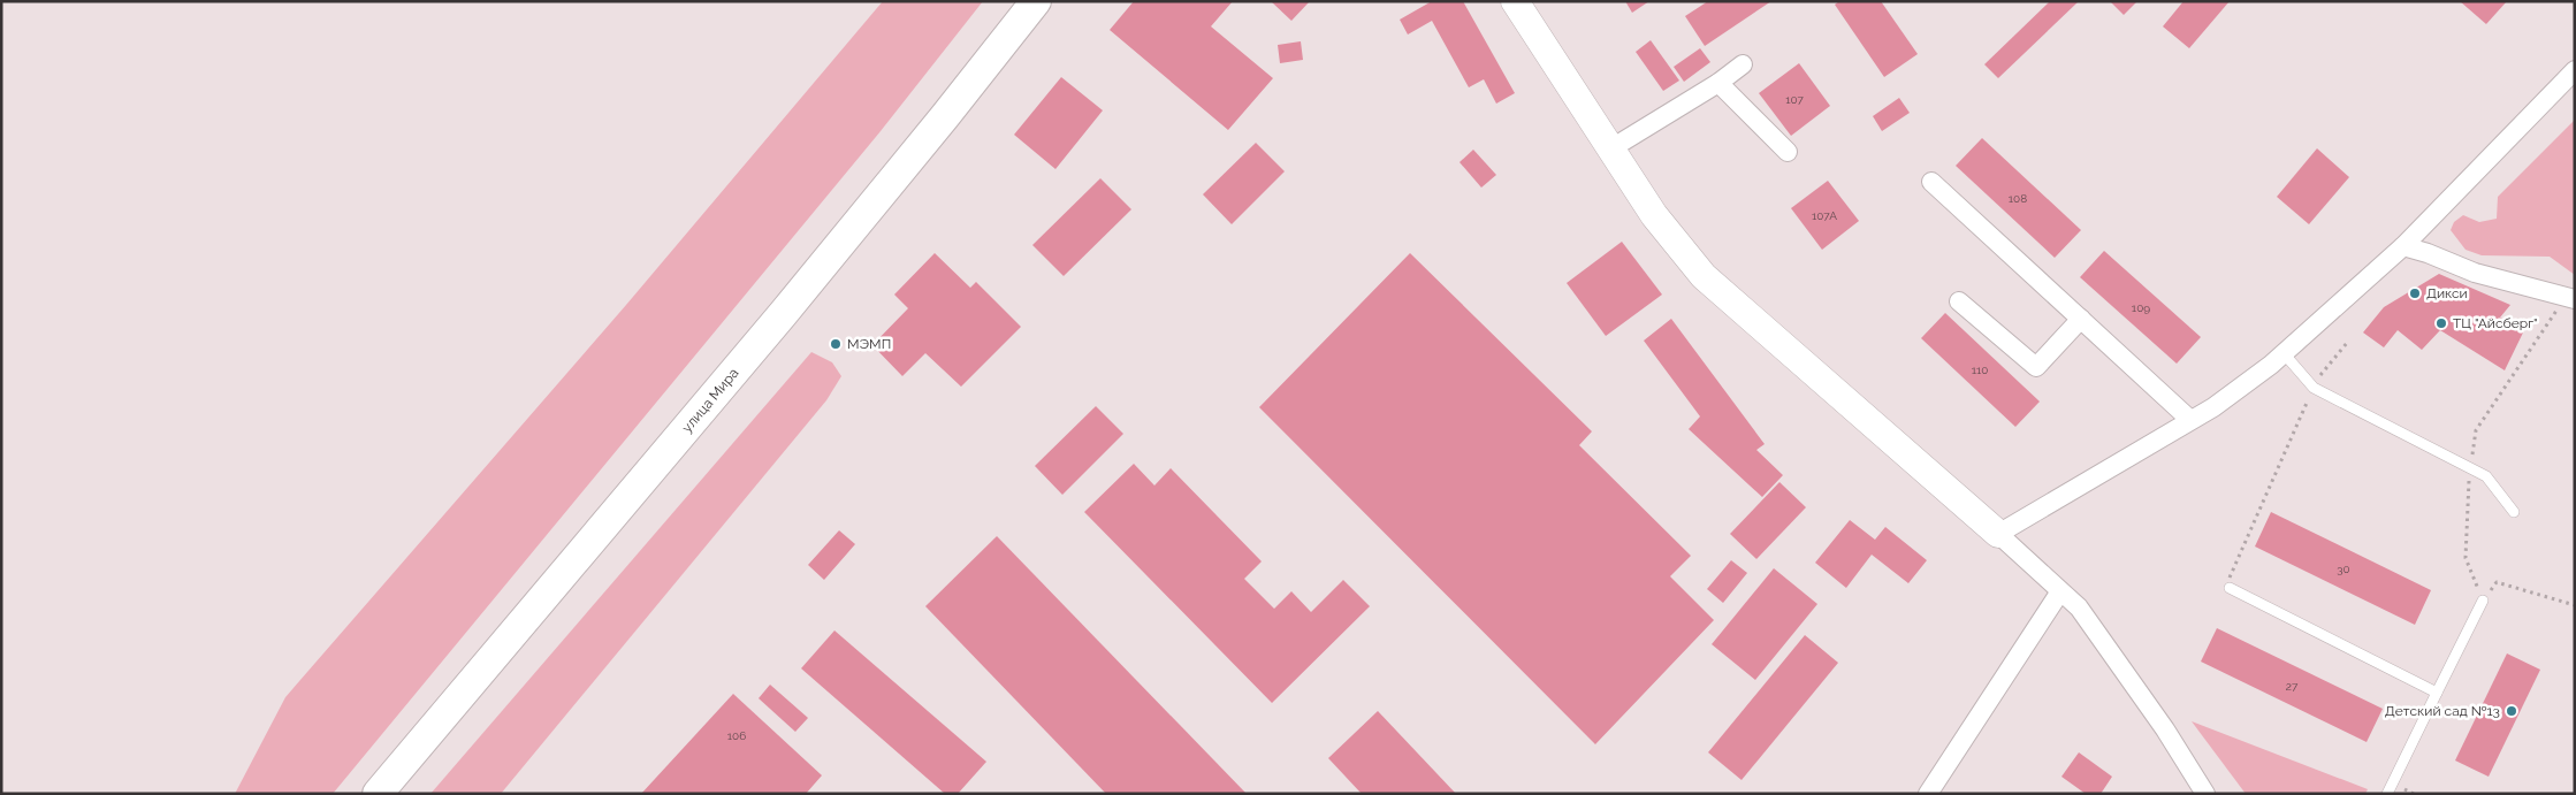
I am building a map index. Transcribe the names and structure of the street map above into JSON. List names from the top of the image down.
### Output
{
  "streets": {
    "main road": ["улица Мира"]
  },
  "places": [
    "Дикси",
    "ТЦ \"Айсберг\"",
    "МЭМП",
    "Детский сад №13"
  ],
  "house_numbers": [
    "107",
    "108",
    "107А",
    "109",
    "110",
    "30",
    "27",
    "106"
  ]
}
